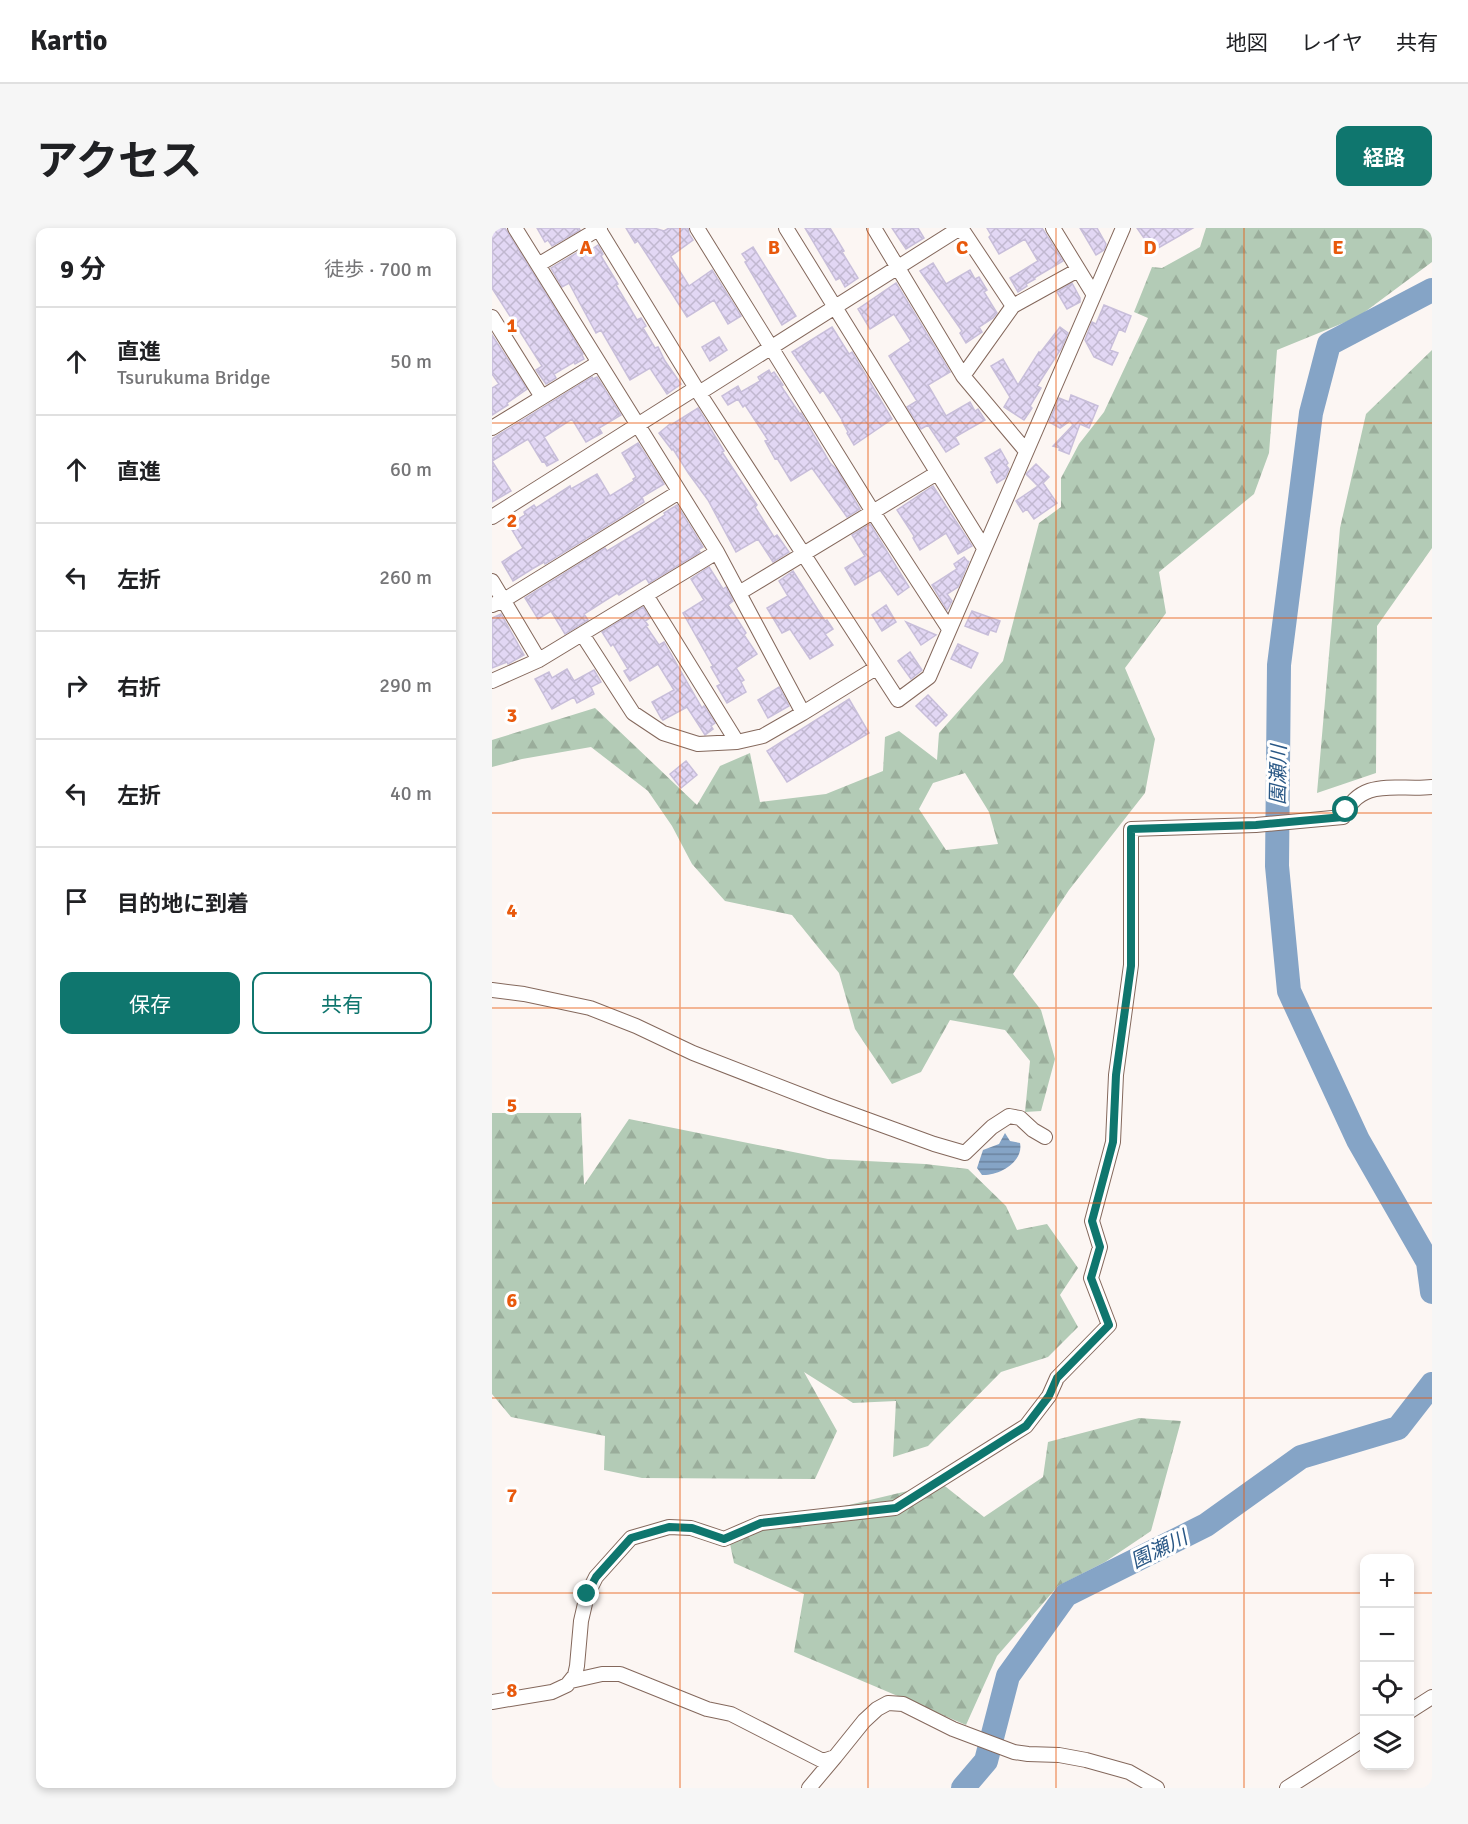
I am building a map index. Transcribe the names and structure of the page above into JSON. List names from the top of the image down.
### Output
{
  "water": ["園瀬川"],
  "page": {
    "header": "Kartio",
    "nav": ["地図", "レイヤ", "共有"],
    "title": "アクセス",
    "buttons": [
      "経路",
      ["保存", "共有"]
    ],
    "heading": ["9 分", "徒歩 · 700 m"],
    "list": [
      ["直進", "Tsurukuma Bridge", "50 m"],
      ["直進", "60 m"],
      ["左折", "260 m"],
      ["右折", "290 m"],
      ["左折", "40 m"],
      "目的地に到着"
    ],
    "map_buttons": ["+", "−"]
  },
  "grid": {
    "columns": [
      "A",
      "B",
      "C",
      "D",
      "E"
    ],
    "rows": [
      "1",
      "2",
      "3",
      "4",
      "5",
      "6",
      "7",
      "8"
    ]
  }
}
